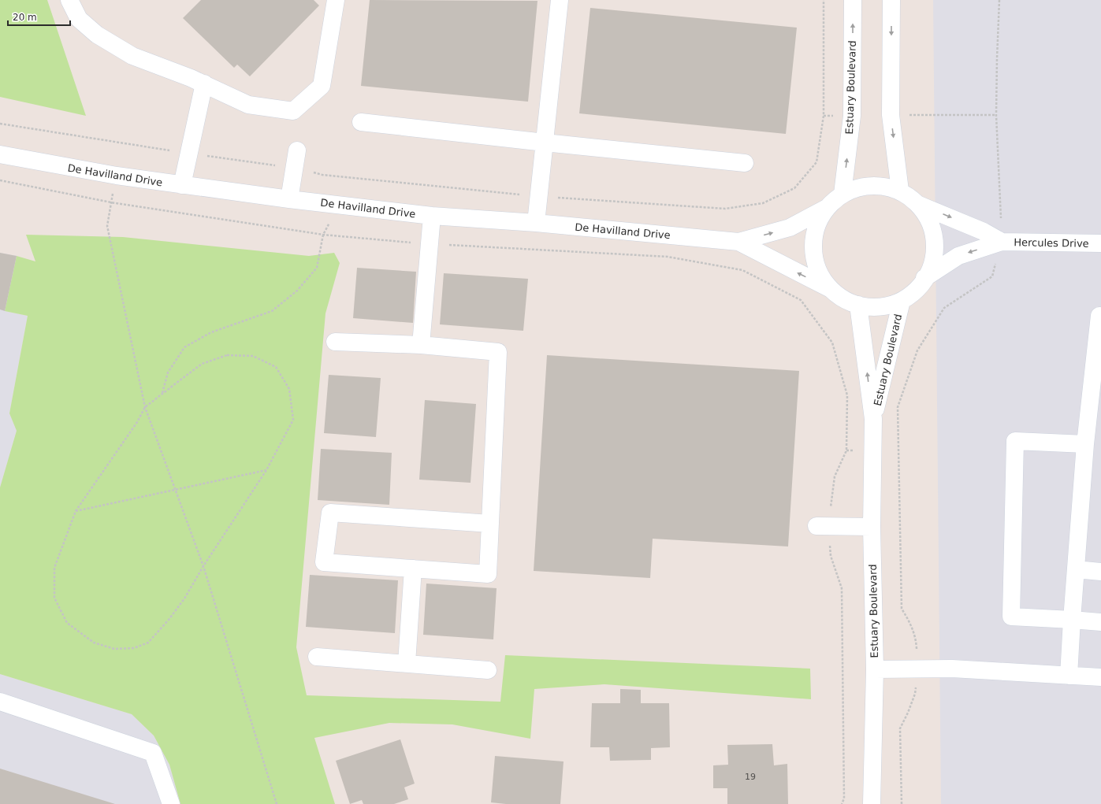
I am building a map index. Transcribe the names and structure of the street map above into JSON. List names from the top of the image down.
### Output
{
  "streets": {
    "street": ["Estuary Boulevard", "De Havilland Drive", "Hercules Drive"]
  },
  "house_numbers": ["19"],
  "scale_bar": "20 m"
}
